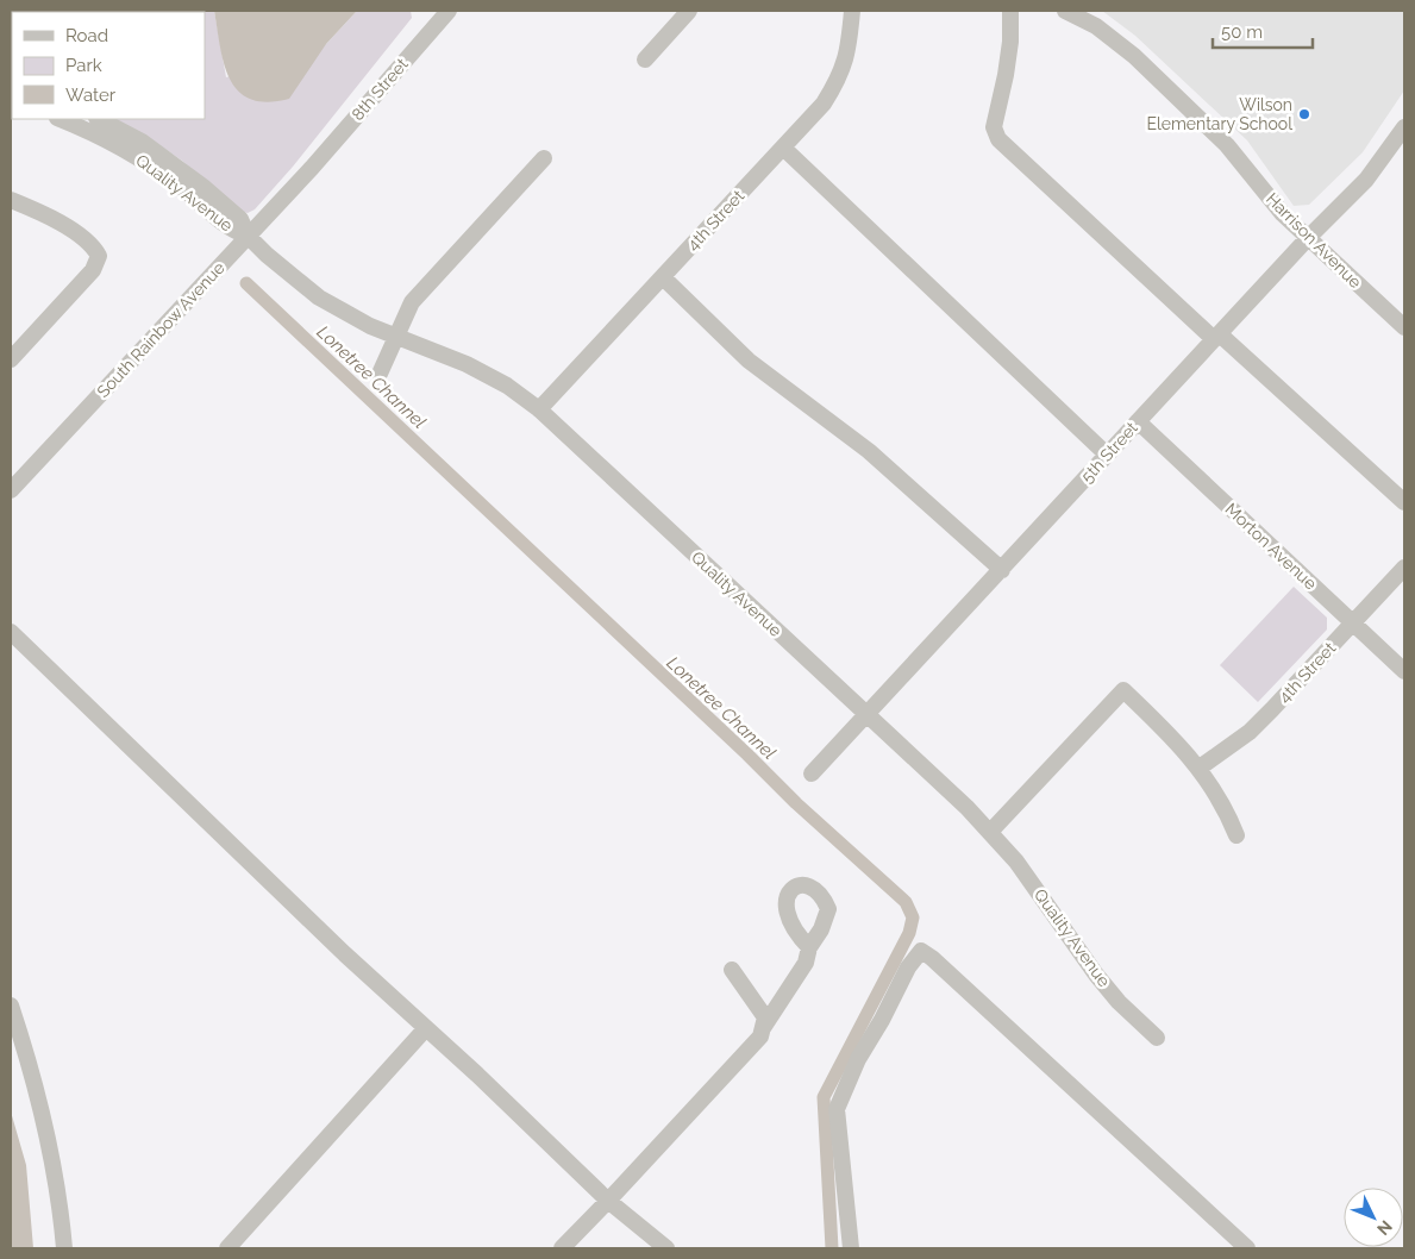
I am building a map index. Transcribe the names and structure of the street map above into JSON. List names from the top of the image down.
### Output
{
  "streets": {
    "street": [
      "8th Street",
      "Quality Avenue",
      "4th Street",
      "Harrison Avenue",
      "South Rainbow Avenue",
      "5th Street",
      "Morton Avenue"
    ]
  },
  "crossings": [
    ["8th Street", "South Rainbow Avenue"],
    ["Quality Avenue", "4th Street"],
    ["Quality Avenue", "South Rainbow Avenue"],
    ["Quality Avenue", "5th Street"],
    ["4th Street", "Morton Avenue"],
    ["Harrison Avenue", "5th Street"],
    ["5th Street", "Morton Avenue"]
  ],
  "water": ["Lonetree Channel"],
  "places": ["Wilson Elementary School"],
  "legend": ["Road", "Park", "Water"],
  "scale_bar": "50 m",
  "north": "bottom right"
}
